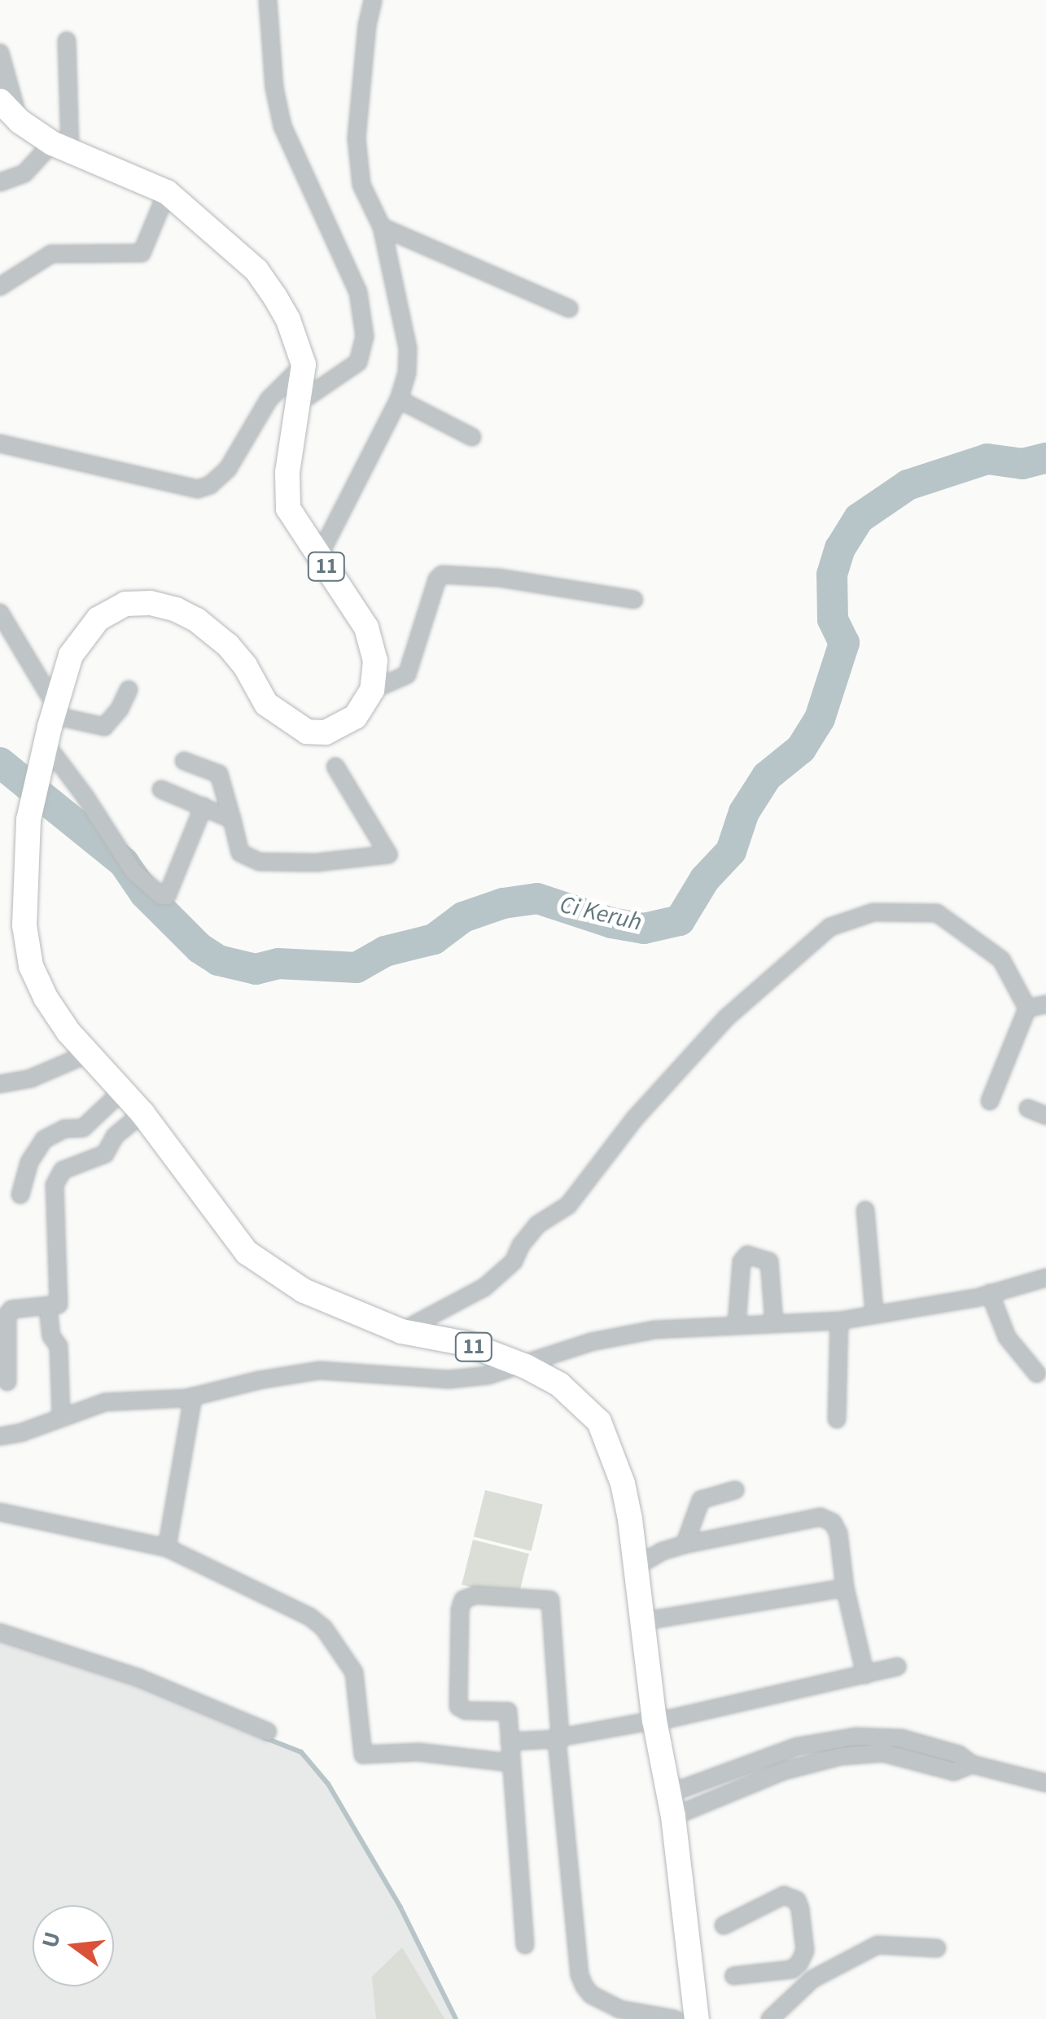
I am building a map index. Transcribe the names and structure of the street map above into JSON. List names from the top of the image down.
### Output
{
  "streets": {
    "highway": ["11"]
  },
  "water": ["Ci Keruh"],
  "north": "left"
}
